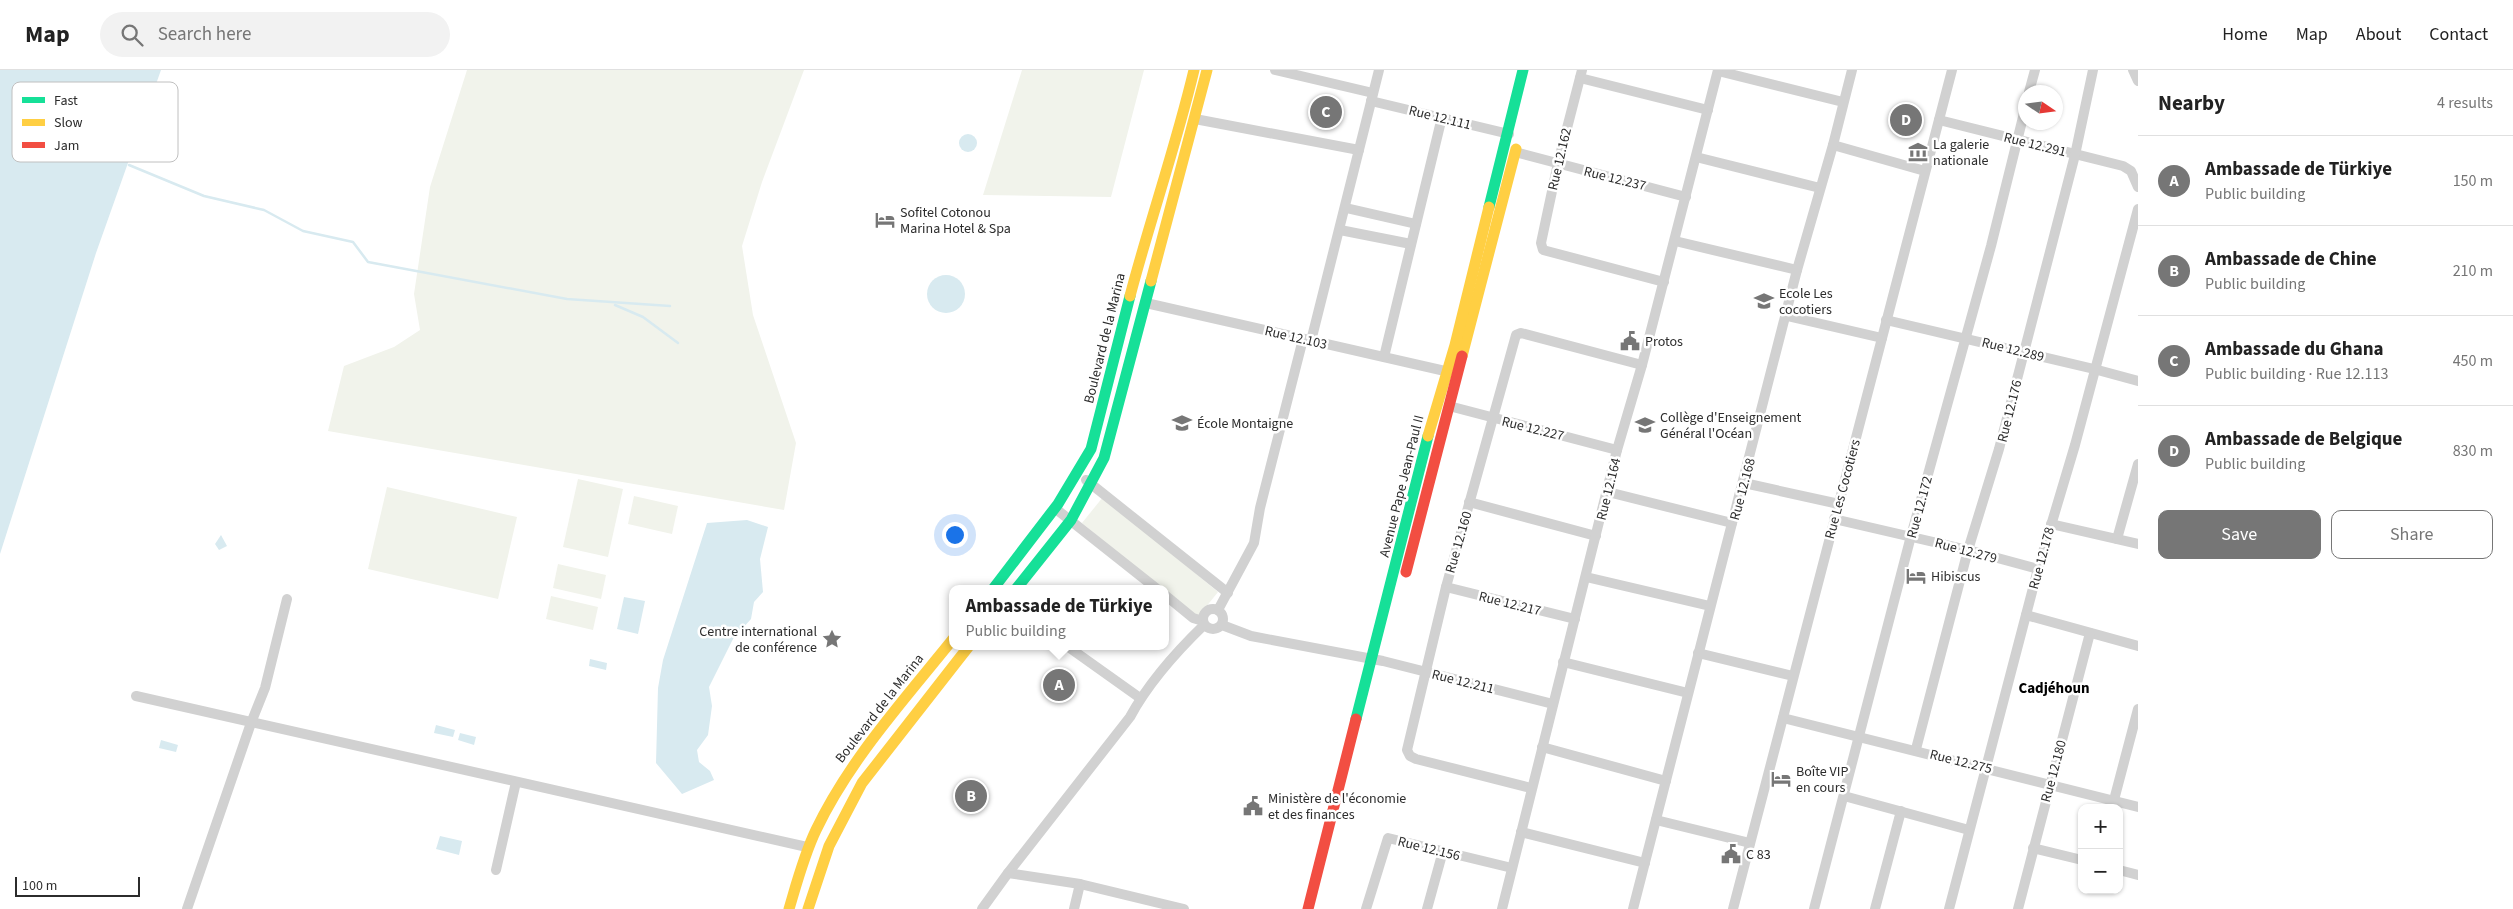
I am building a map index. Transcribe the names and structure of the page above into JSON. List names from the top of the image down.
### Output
{
  "streets": {
    "main road": ["Boulevard de la Marina", "Avenue Pape Jean-Paul II"],
    "street": [
      "Rue 12.111",
      "Rue 12.291",
      "Rue 12.162",
      "Rue 12.237",
      "Rue 12.103",
      "Rue 12.289",
      "Rue 12.176",
      "Rue 12.227",
      "Rue 12.164",
      "Rue 12.168",
      "Rue Les Cocotiers",
      "Rue 12.172",
      "Rue 12.160",
      "Rue 12.279",
      "Rue 12.178",
      "Rue 12.217",
      "Rue 12.211",
      "Rue 12.275",
      "Rue 12.180",
      "Rue 12.156"
    ]
  },
  "crossings": [
    ["Rue 12.111", "Avenue Pape Jean-Paul II"],
    ["Rue 12.291", "Rue 12.176"],
    ["Rue 12.291", "Rue Les Cocotiers"],
    ["Rue 12.291", "Rue 12.172"],
    ["Rue 12.162", "Rue 12.237"],
    ["Rue 12.162", "Rue 12.164"],
    ["Rue 12.237", "Avenue Pape Jean-Paul II"],
    ["Rue 12.237", "Rue 12.164"],
    ["Rue 12.103", "Avenue Pape Jean-Paul II"],
    ["Rue 12.289", "Rue 12.176"],
    ["Rue 12.289", "Rue Les Cocotiers"],
    ["Rue 12.289", "Rue 12.172"],
    ["Rue 12.289", "Rue 12.178"],
    ["Rue 12.176", "Rue 12.279"],
    ["Rue 12.176", "Rue 12.275"],
    ["Rue 12.227", "Avenue Pape Jean-Paul II"],
    ["Rue 12.227", "Rue 12.164"],
    ["Rue 12.227", "Rue 12.160"],
    ["Avenue Pape Jean-Paul II", "Rue 12.211"],
    ["Rue 12.164", "Rue 12.160"],
    ["Rue 12.164", "Rue 12.217"],
    ["Rue 12.164", "Rue 12.211"],
    ["Rue 12.164", "Rue 12.156"],
    ["Rue Les Cocotiers", "Rue 12.279"],
    ["Rue Les Cocotiers", "Rue 12.275"],
    ["Rue 12.172", "Rue 12.279"],
    ["Rue 12.172", "Rue 12.275"],
    ["Rue 12.160", "Rue 12.217"],
    ["Rue 12.160", "Rue 12.211"],
    ["Rue 12.279", "Rue 12.178"],
    ["Rue 12.178", "Rue 12.275"],
    ["Rue 12.275", "Rue 12.180"]
  ],
  "districts": ["Cadjéhoun"],
  "places": {
    "museum": ["La galerie nationale"],
    "hotel": ["Sofitel Cotonou Marina Hotel & Spa", "Hibiscus", "Boîte VIP en cours"],
    "school or university": ["Ecole Les cocotiers", "École Montaigne", "Collège d'Enseignement Général l'Océan"],
    "public building": ["Protos", "Ministère de l'économie et des finances", "C 83"],
    "place": ["Centre international de conférence"]
  },
  "legend": ["Fast", "Slow", "Jam"],
  "scale_bar": "100 m",
  "north": "right",
  "page": {
    "header": "Map",
    "search": "Search here",
    "nav": [
      "Home",
      "Map",
      "About",
      "Contact"
    ],
    "heading": ["Nearby", "4 results"],
    "pins": [
      "C",
      "D",
      "A",
      "B"
    ],
    "list": [
      {
        "mark": "A",
        "name": "Ambassade de Türkiye",
        "note": "Public building",
        "value": "150 m"
      },
      {
        "mark": "B",
        "name": "Ambassade de Chine",
        "note": "Public building",
        "value": "210 m"
      },
      {
        "mark": "C",
        "name": "Ambassade du Ghana",
        "note": "Public building · Rue 12.113",
        "value": "450 m"
      },
      {
        "mark": "D",
        "name": "Ambassade de Belgique",
        "note": "Public building",
        "value": "830 m"
      }
    ],
    "buttons": ["Save", "Share"],
    "popup": ["Ambassade de Türkiye", "Public building"],
    "map_buttons": ["+", "−"],
    "scale": "100 m"
  }
}
